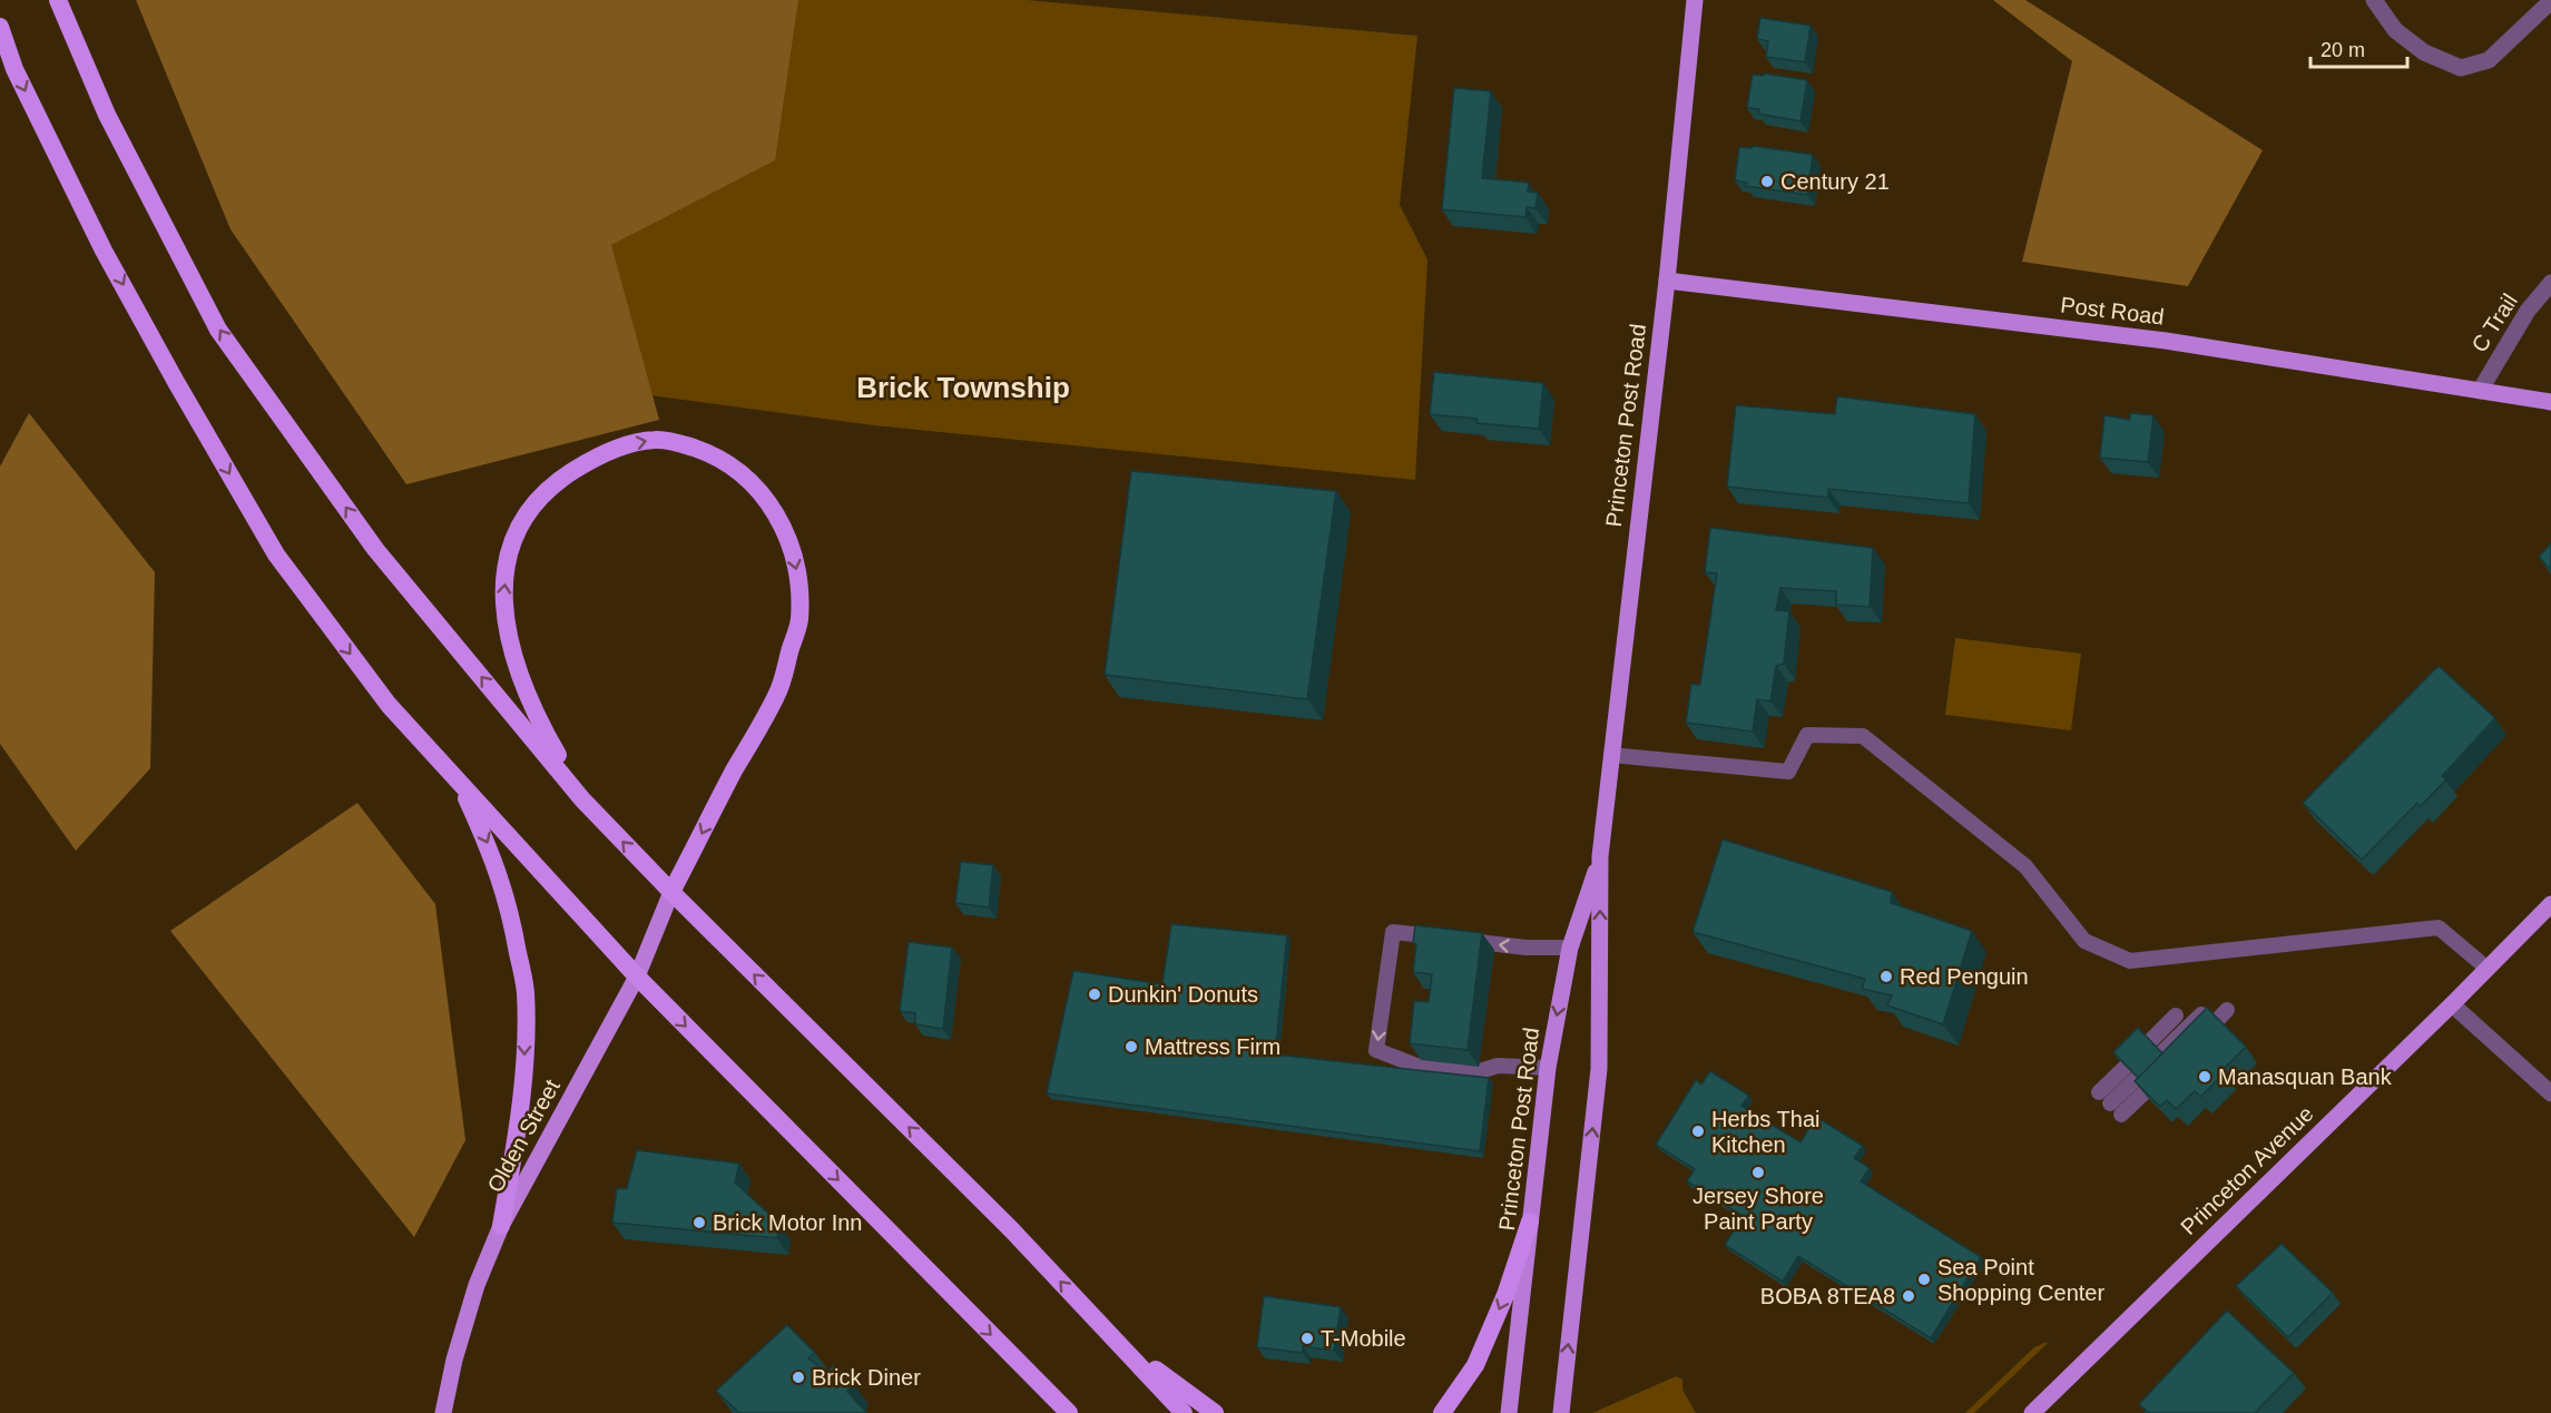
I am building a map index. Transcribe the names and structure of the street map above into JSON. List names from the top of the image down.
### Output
{
  "streets": {
    "main road": [
      "Post Road",
      "Princeton Post Road",
      "Olden Street",
      "Princeton Avenue"
    ],
    "street": ["C Trail"]
  },
  "crossings": [
    ["Post Road", "C Trail"],
    ["Post Road", "Princeton Post Road"]
  ],
  "districts": ["Brick Township"],
  "places": [
    "Century 21",
    "Red Penguin",
    "Dunkin' Donuts",
    "Mattress Firm",
    "Manasquan Bank",
    "Herbs Thai Kitchen",
    "Jersey Shore Paint Party",
    "Brick Motor Inn",
    "Sea Point Shopping Center",
    "BOBA 8TEA8",
    "T-Mobile",
    "Brick Diner"
  ],
  "scale_bar": "20 m"
}
